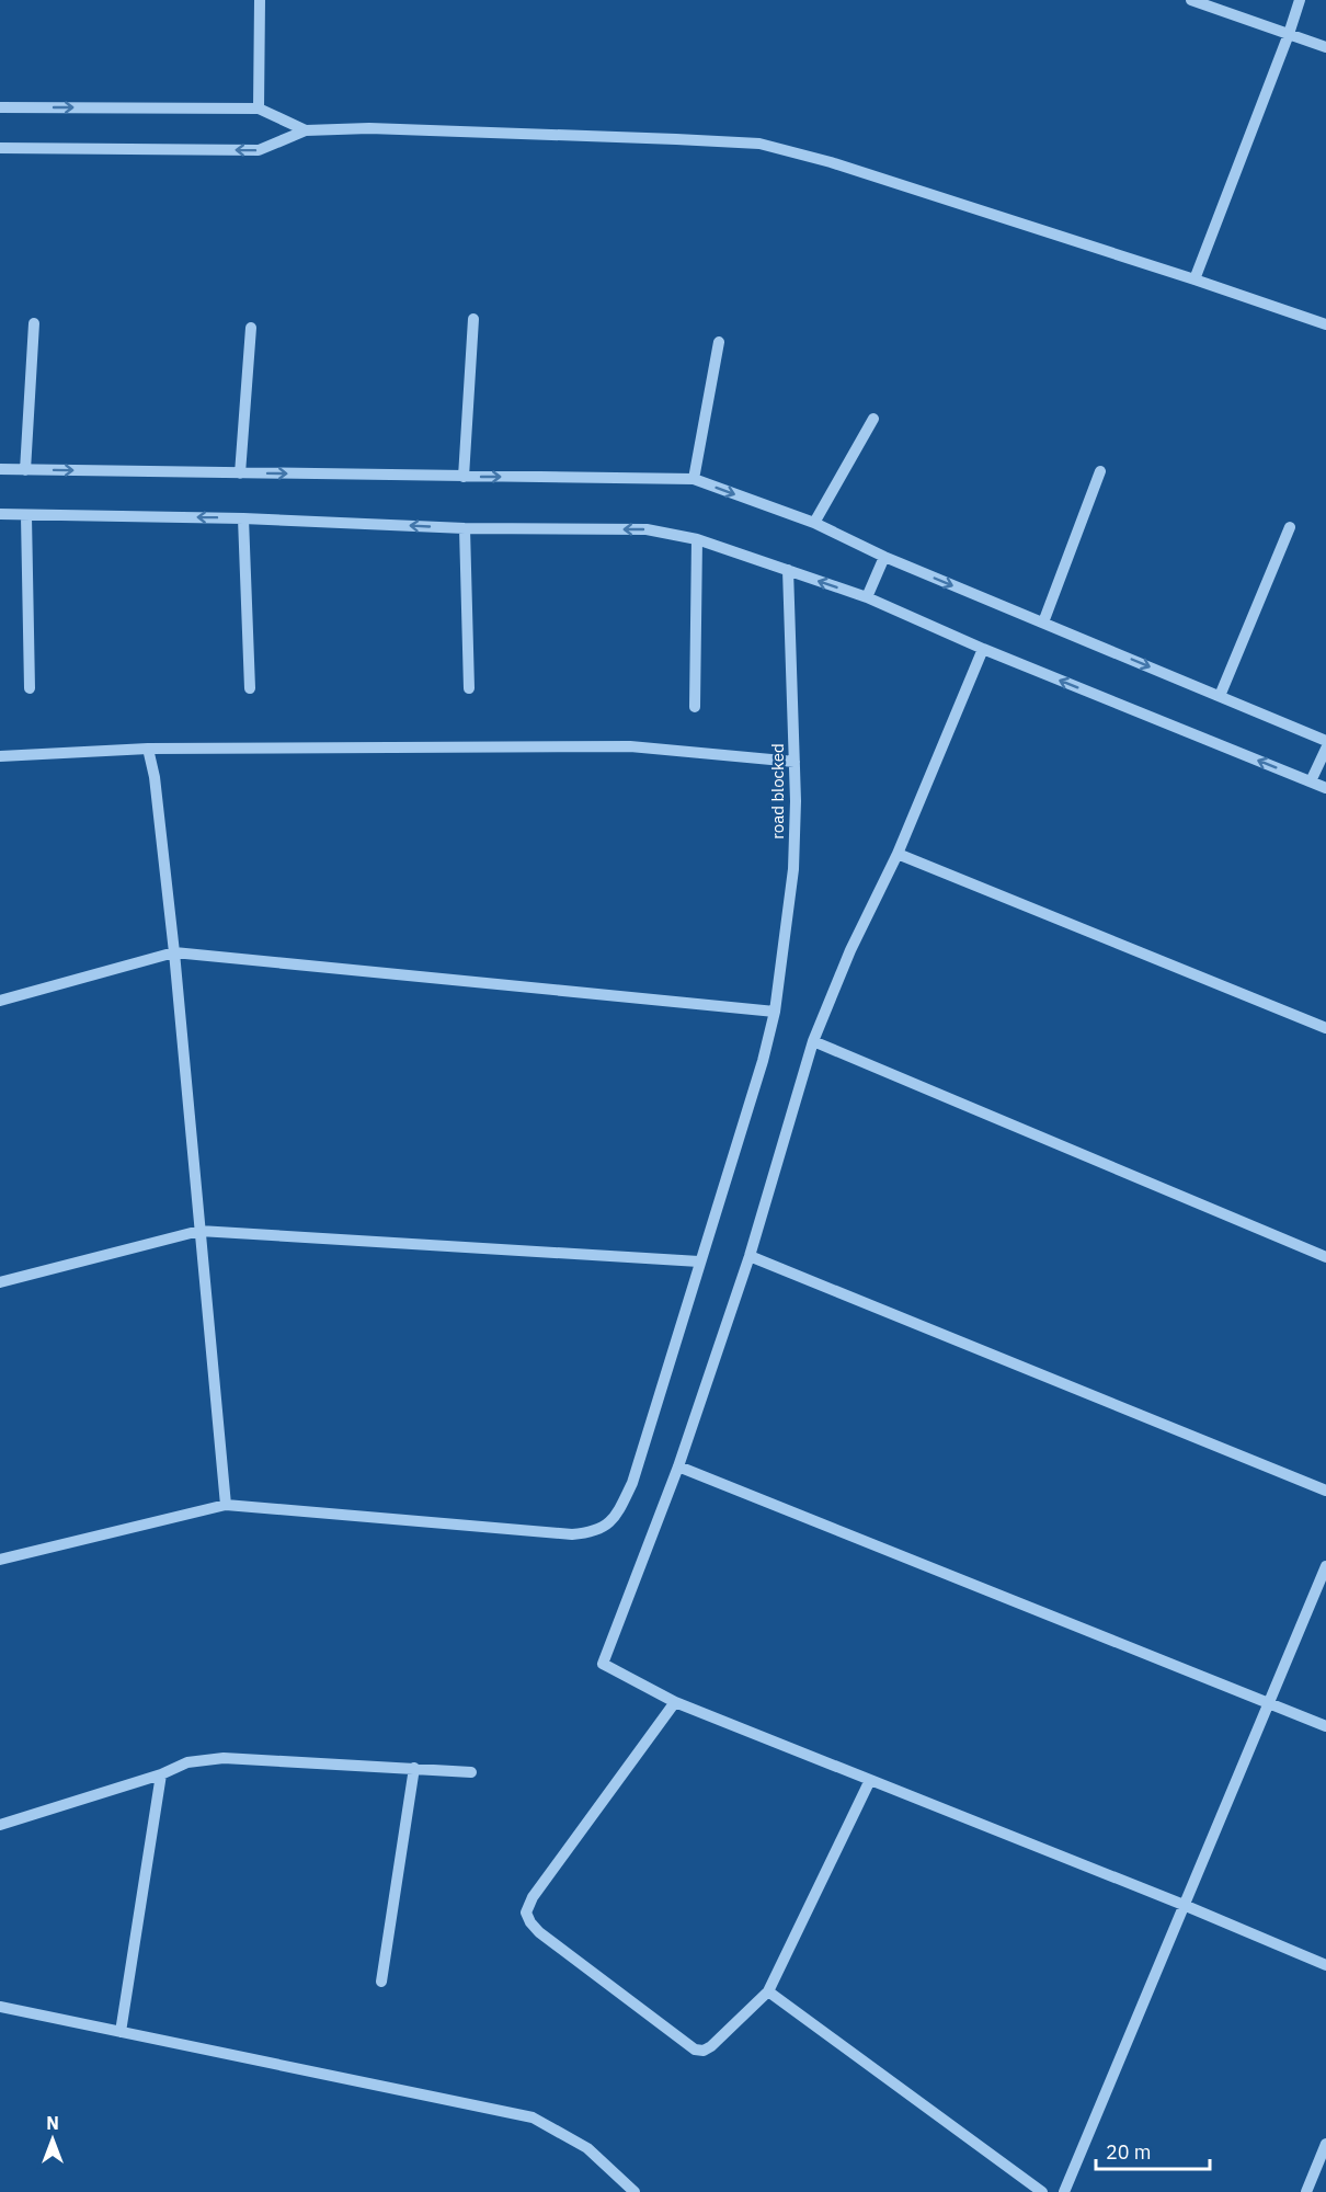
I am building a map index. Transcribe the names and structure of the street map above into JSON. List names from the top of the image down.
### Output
{
  "streets": {
    "street": ["road blocked"]
  },
  "scale_bar": "20 m",
  "north": "top"
}
